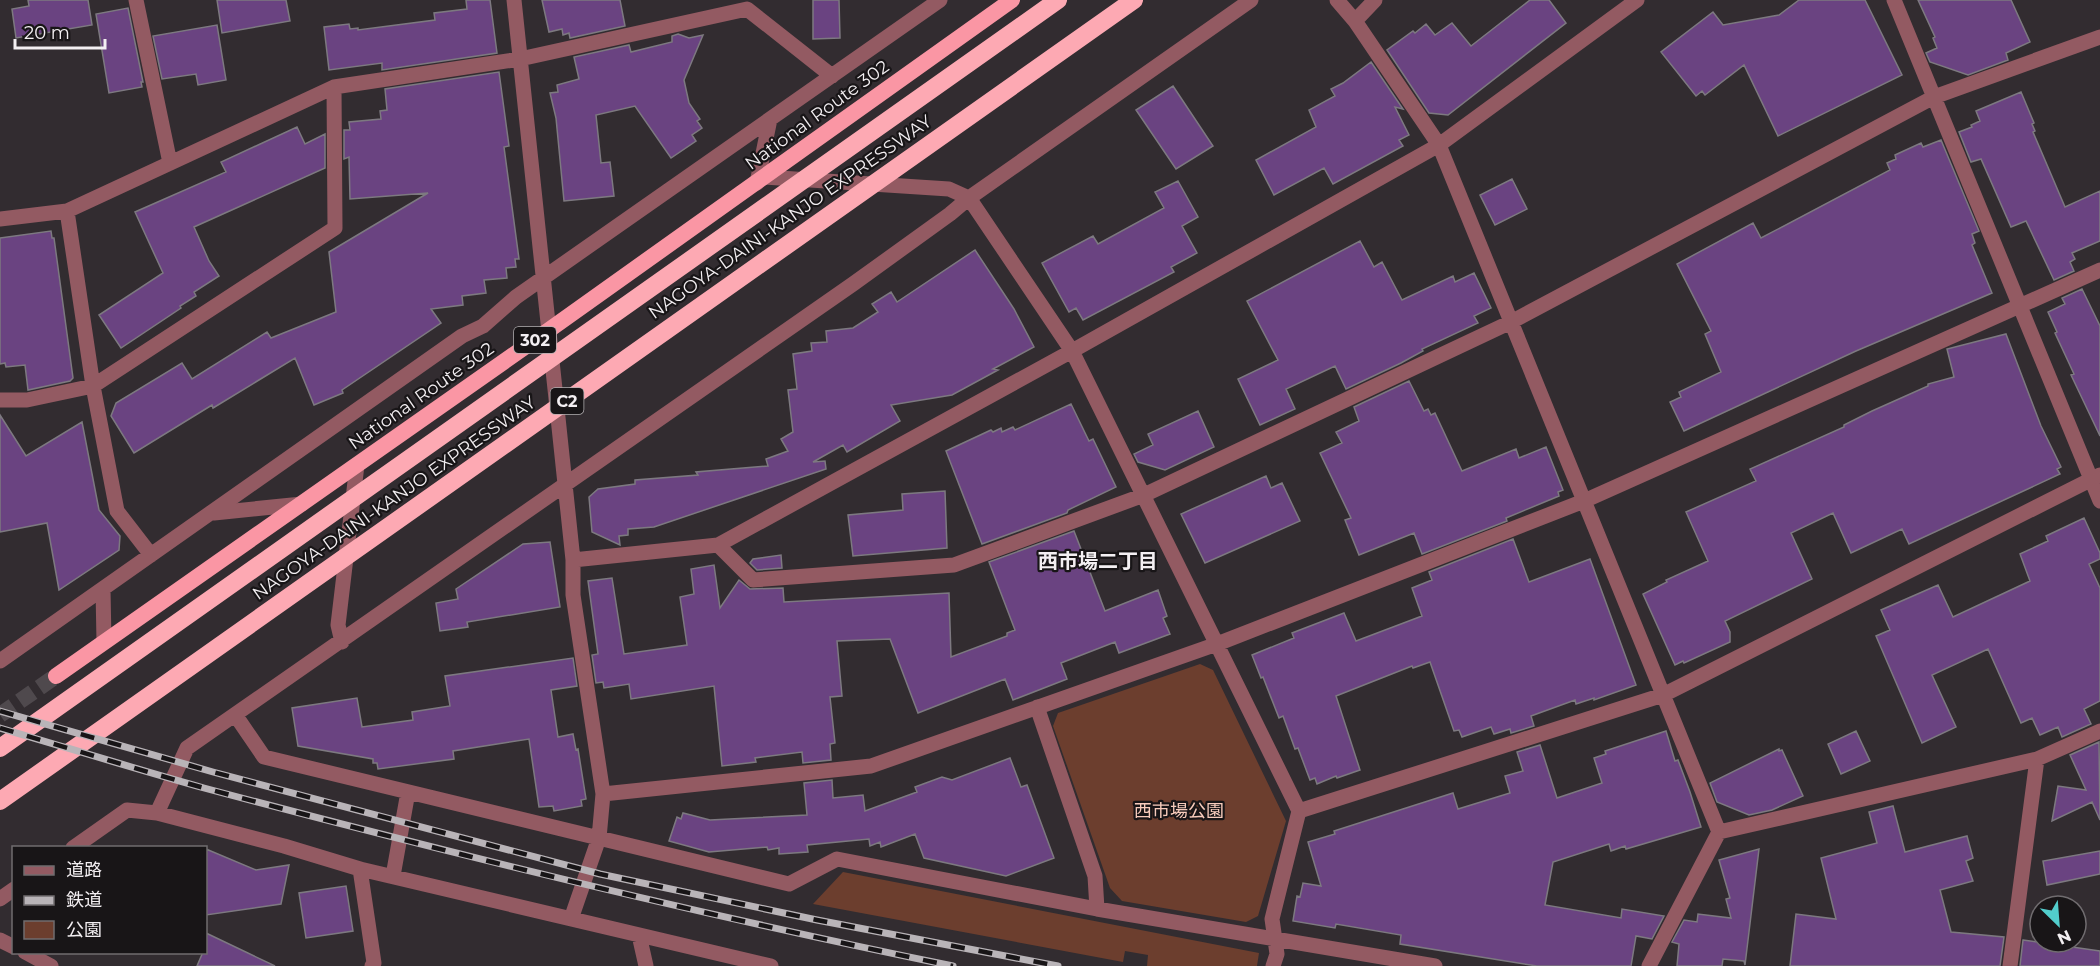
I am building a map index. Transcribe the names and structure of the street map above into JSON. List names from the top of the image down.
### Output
{
  "streets": {
    "highway": [
      "National Route 302",
      "NAGOYA-DAINI-KANJO EXPRESSWAY",
      "302",
      "C2"
    ]
  },
  "districts": ["西市場二丁目"],
  "parks": ["西市場公園"],
  "legend": ["道路", "鉄道", "公園"],
  "scale_bar": "20 m",
  "north": "bottom right"
}
